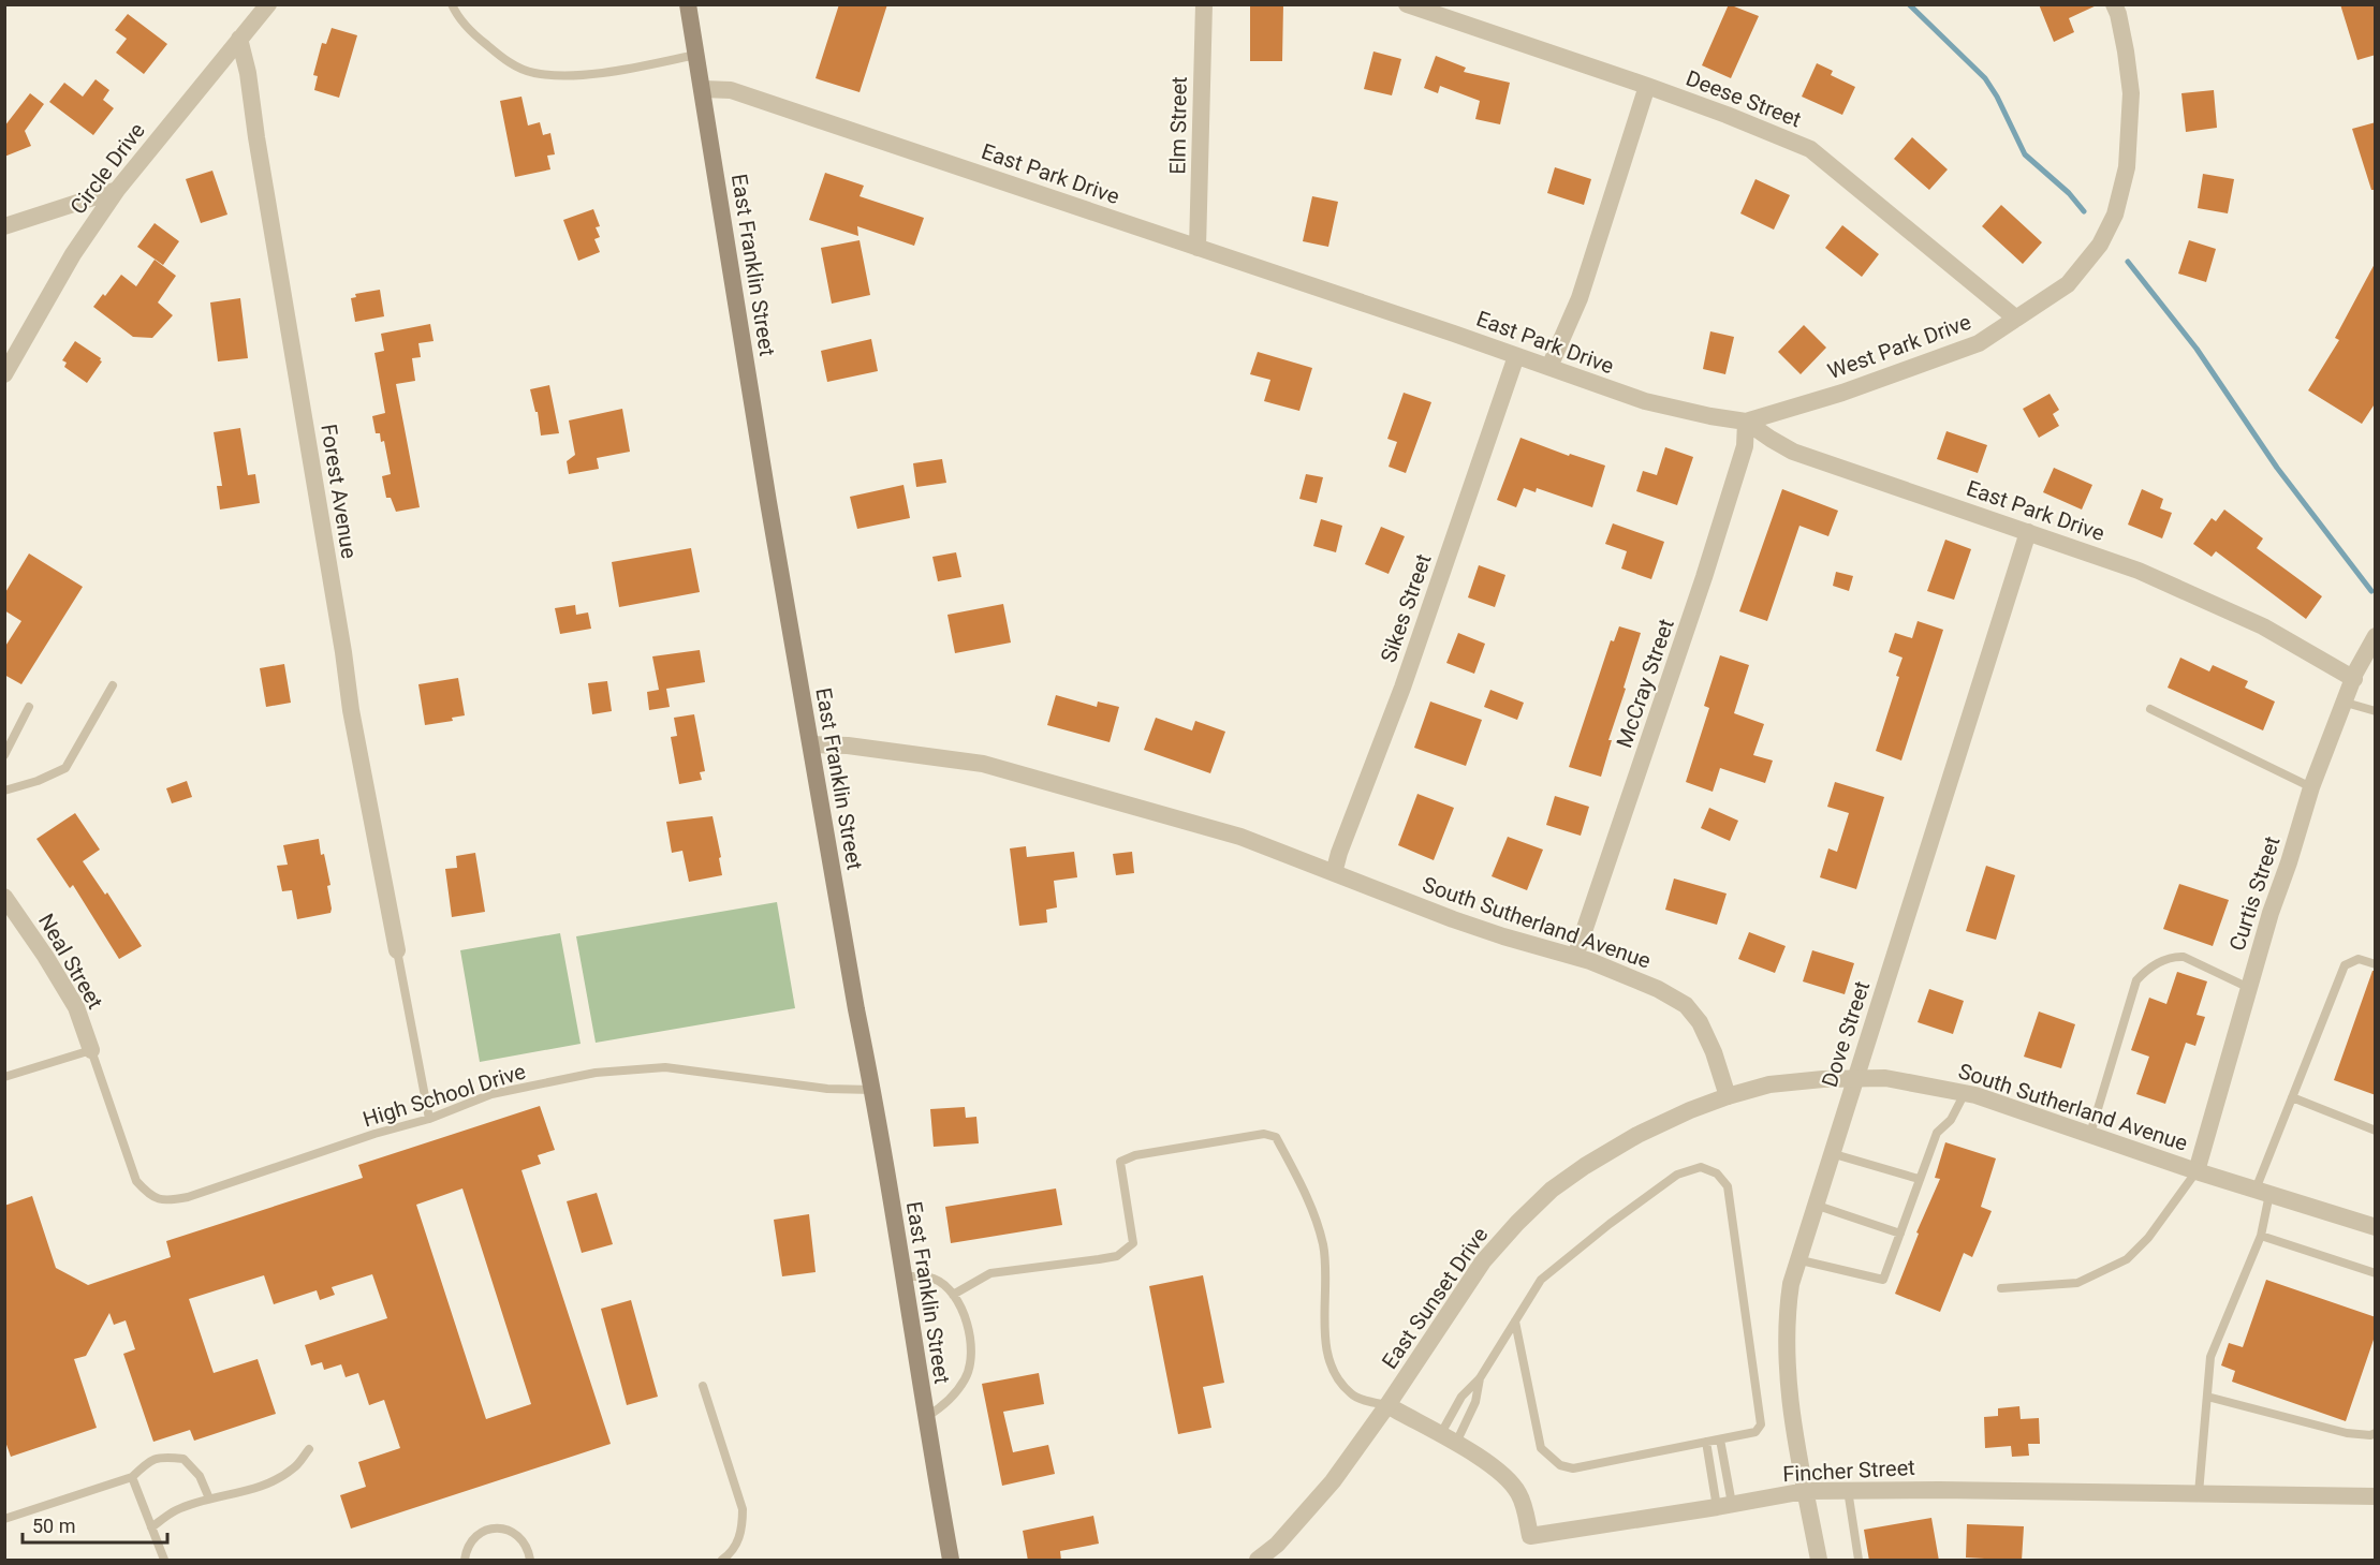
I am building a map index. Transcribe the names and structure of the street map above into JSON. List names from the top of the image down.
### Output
{
  "streets": {
    "main road": ["East Franklin Street"],
    "street": [
      "Deese Street",
      "Elm Street",
      "Circle Drive",
      "East Park Drive",
      "West Park Drive",
      "Forest Avenue",
      "Sikes Street",
      "McCray Street",
      "Curtis Street",
      "South Sutherland Avenue",
      "Neal Street",
      "Dove Street",
      "East Sunset Drive",
      "Fincher Street"
    ],
    "lane": ["High School Drive"]
  },
  "crossings": [
    ["Deese Street", "West Park Drive"],
    ["Elm Street", "East Park Drive"],
    ["Circle Drive", "Forest Avenue"],
    ["East Park Drive", "East Franklin Street"],
    ["East Park Drive", "West Park Drive"],
    ["East Park Drive", "Sikes Street"],
    ["East Park Drive", "McCray Street"],
    ["East Park Drive", "Curtis Street"],
    ["East Park Drive", "Dove Street"],
    ["East Franklin Street", "South Sutherland Avenue"],
    ["East Franklin Street", "High School Drive"],
    ["West Park Drive", "McCray Street"],
    ["Sikes Street", "South Sutherland Avenue"],
    ["McCray Street", "South Sutherland Avenue"],
    ["Curtis Street", "South Sutherland Avenue"],
    ["South Sutherland Avenue", "Dove Street"],
    ["South Sutherland Avenue", "East Sunset Drive"],
    ["Neal Street", "High School Drive"],
    ["Dove Street", "Fincher Street"],
    ["East Sunset Drive", "Fincher Street"]
  ],
  "scale_bar": "50 m"
}
